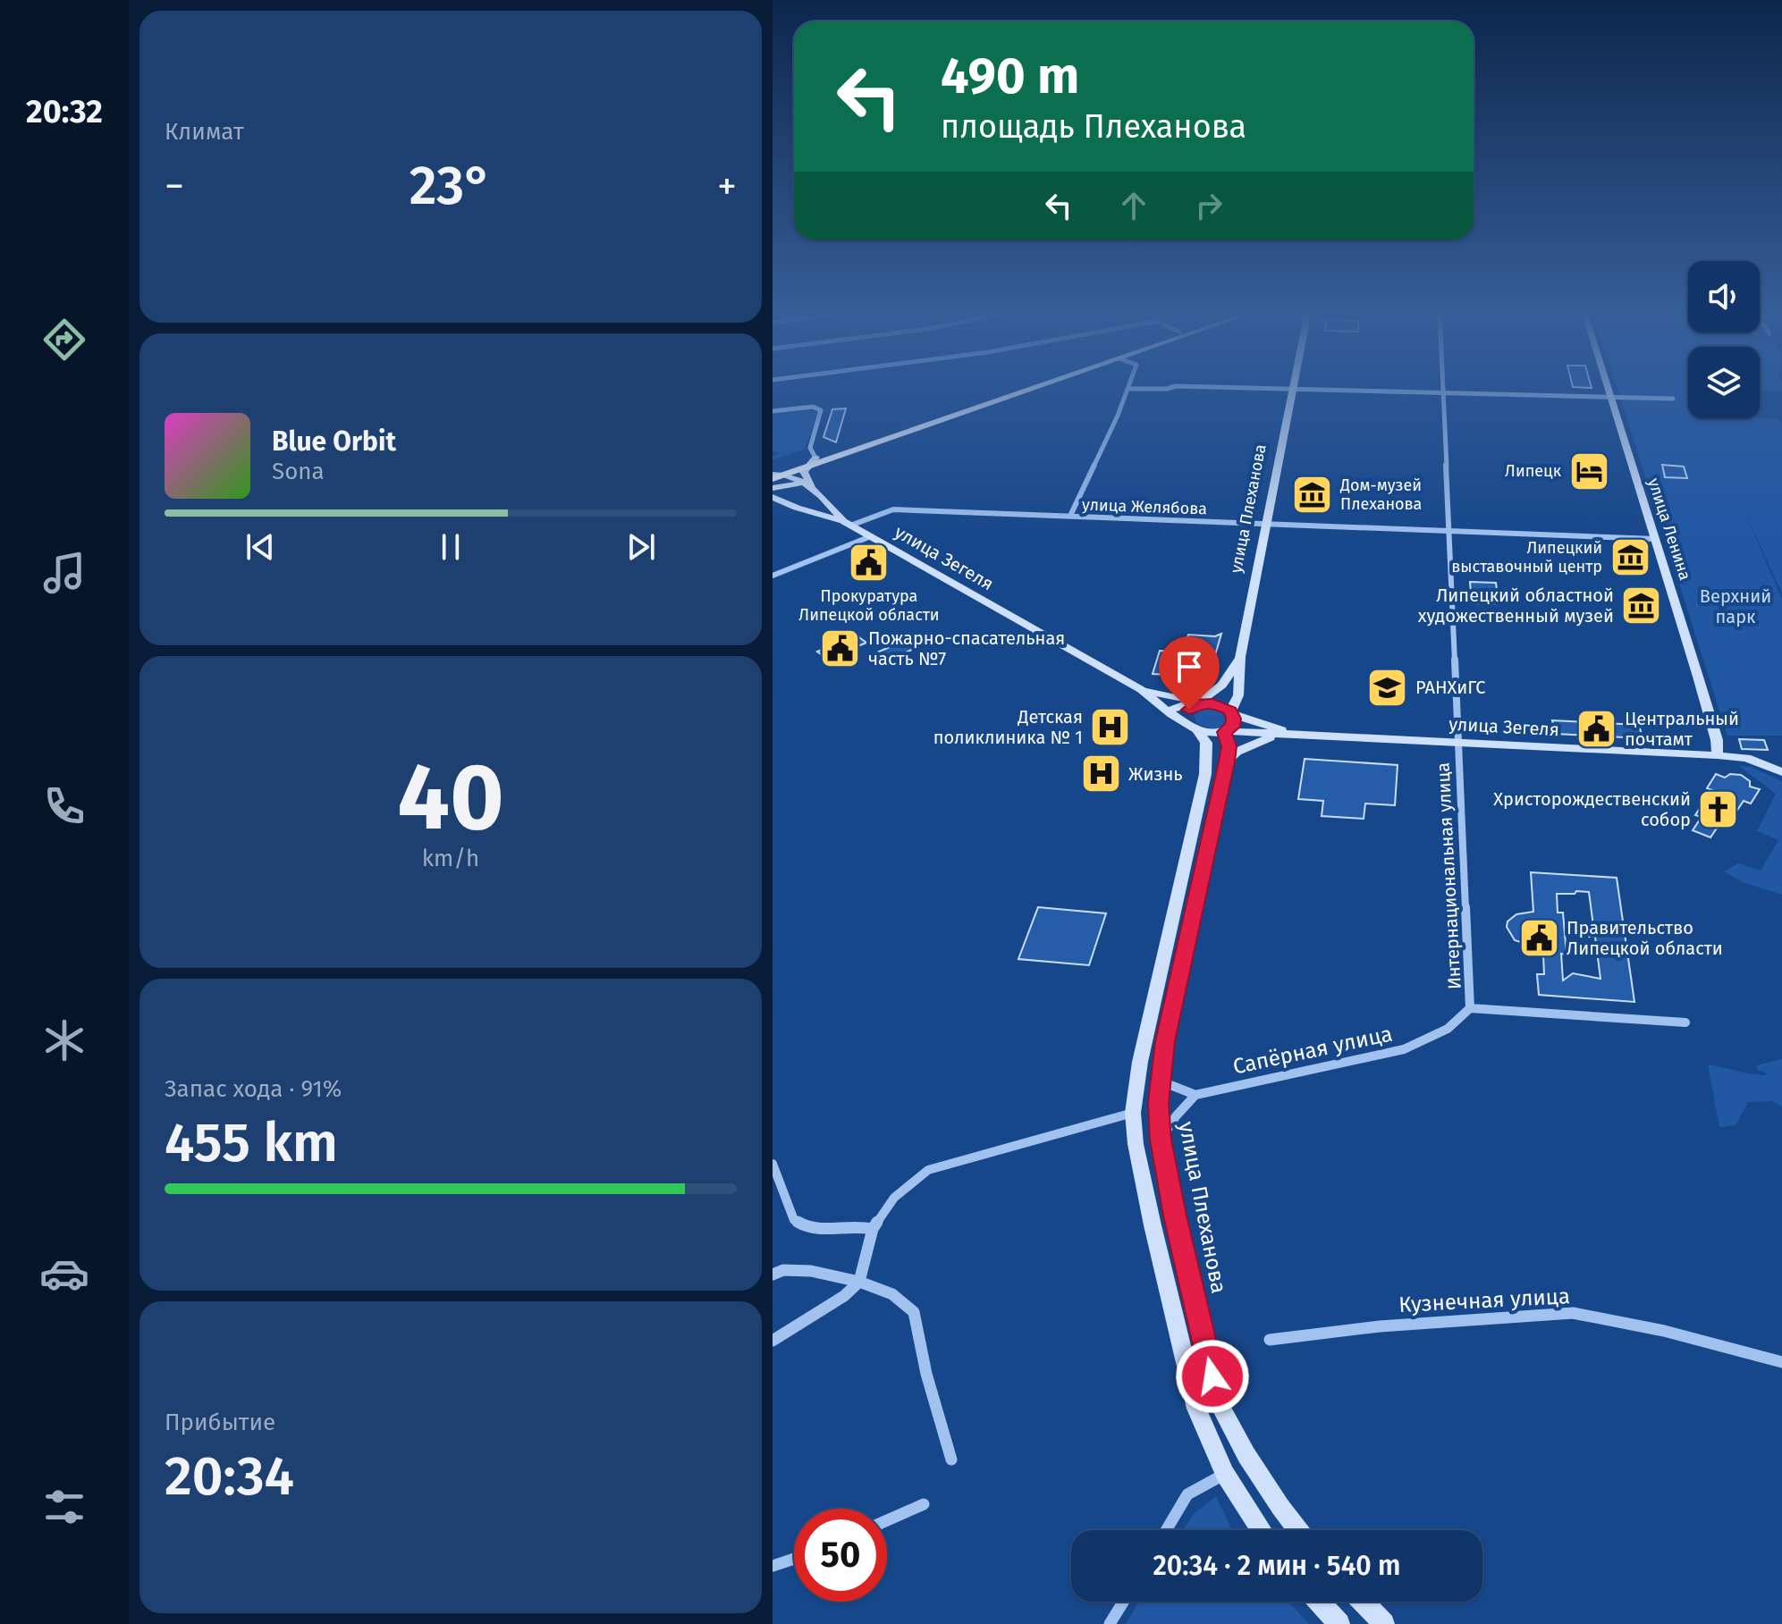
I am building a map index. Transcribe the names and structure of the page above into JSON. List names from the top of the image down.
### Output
{
  "streets": {
    "main road": ["улица Плеханова", "улица Ленина", "улица Зегеля"],
    "street": [
      "улица Желябова",
      "Интернациональная улица",
      "Сапёрная улица",
      "Кузнечная улица"
    ]
  },
  "crossings": [
    ["улица Желябова", "улица Плеханова"],
    ["улица Желябова", "улица Ленина"],
    ["улица Желябова", "улица Зегеля"],
    ["улица Желябова", "Интернациональная улица"],
    ["улица Плеханова", "улица Зегеля"],
    ["улица Ленина", "улица Зегеля"],
    ["улица Зегеля", "Интернациональная улица"],
    ["Интернациональная улица", "Сапёрная улица"]
  ],
  "parks": ["Верхний парк"],
  "places": {
    "hotel": ["Липецк"],
    "museum": ["Дом-музей Плеханова", "Липецкий выставочный центр", "Липецкий областной художественный музей"],
    "public building": [
      "Прокуратура Липецкой области",
      "Пожарно-спасательная часть №7",
      "Центральный почтамт",
      "Правительство Липецкой области"
    ],
    "school or university": ["РАНХиГС"],
    "hospital": ["Детская поликлиника № 1", "Жизнь"],
    "church": ["Христорождественский собор"]
  },
  "page": {
    "tabs": "20:32",
    "tile": [
      "Климат",
      ["40", "km/h"],
      ["Запас хода · 91%", "455 km"],
      ["Прибытие", "20:34"]
    ],
    "turn": ["490 m", "площадь Плеханова"],
    "heat": ["−", "23°", "+"],
    "song": ["Blue Orbit", "Sona"],
    "limit": "50",
    "trip": "20:34 · 2 мин · 540 m"
  }
}
